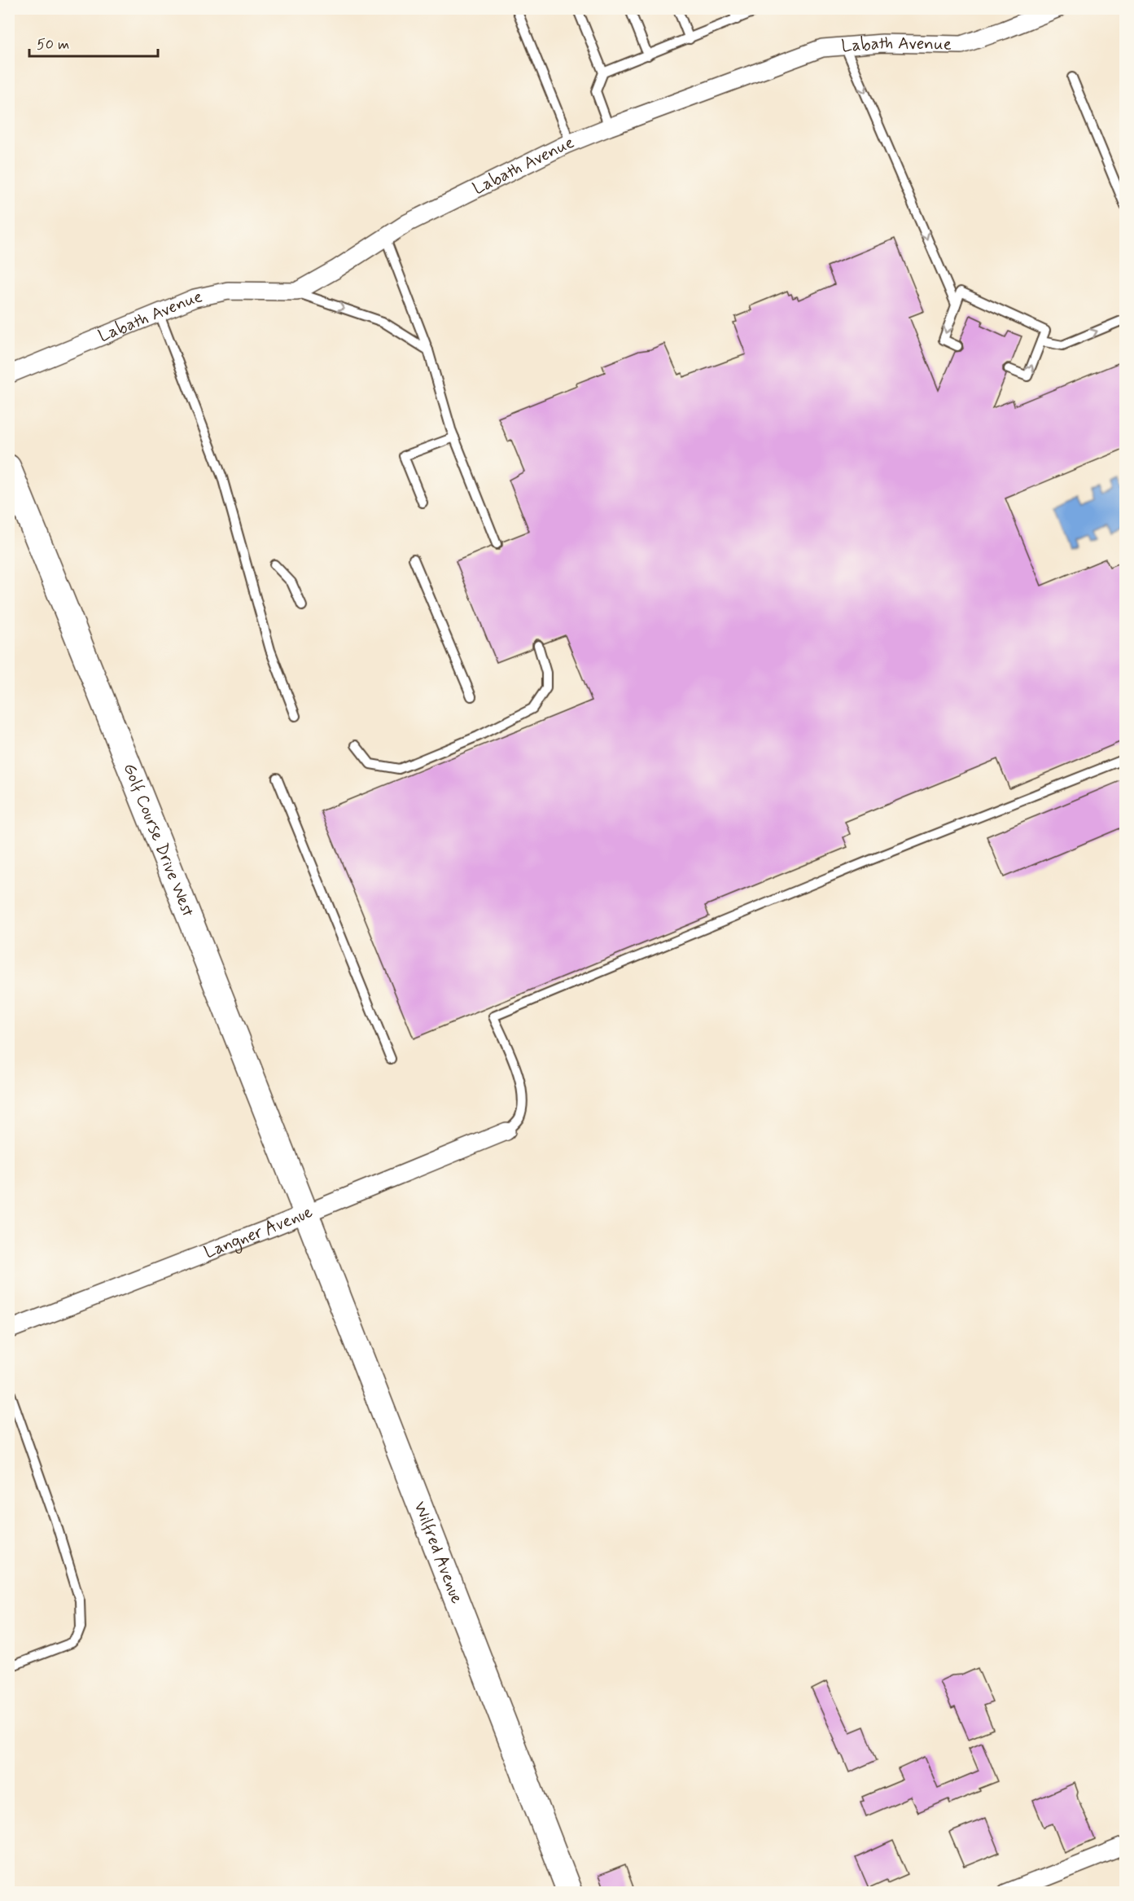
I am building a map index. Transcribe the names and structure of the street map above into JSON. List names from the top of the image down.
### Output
{
  "streets": {
    "street": [
      "Labath Avenue",
      "Golf Course Drive West",
      "Langner Avenue",
      "Wilfred Avenue"
    ]
  },
  "crossings": [
    ["Golf Course Drive West", "Langner Avenue"],
    ["Golf Course Drive West", "Wilfred Avenue"],
    ["Langner Avenue", "Wilfred Avenue"]
  ],
  "scale_bar": "50 m"
}
